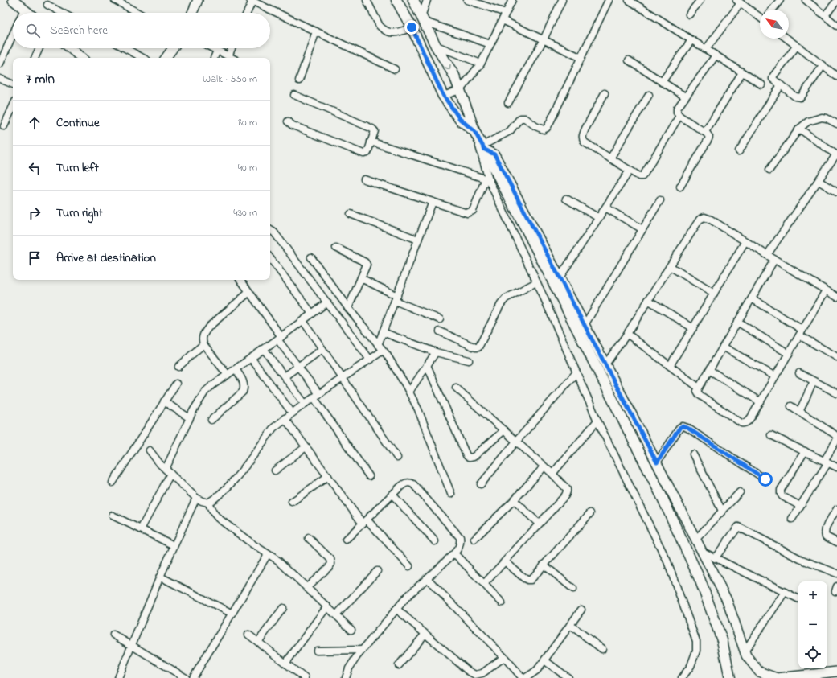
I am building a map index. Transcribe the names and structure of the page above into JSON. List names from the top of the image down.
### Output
{
  "north": "top left",
  "page": {
    "search": "Search here",
    "heading": ["7 min", "Walk · 550 m"],
    "list": [
      ["Continue", "80 m"],
      ["Turn left", "40 m"],
      ["Turn right", "430 m"],
      "Arrive at destination"
    ],
    "map_buttons": ["+", "−"]
  }
}
